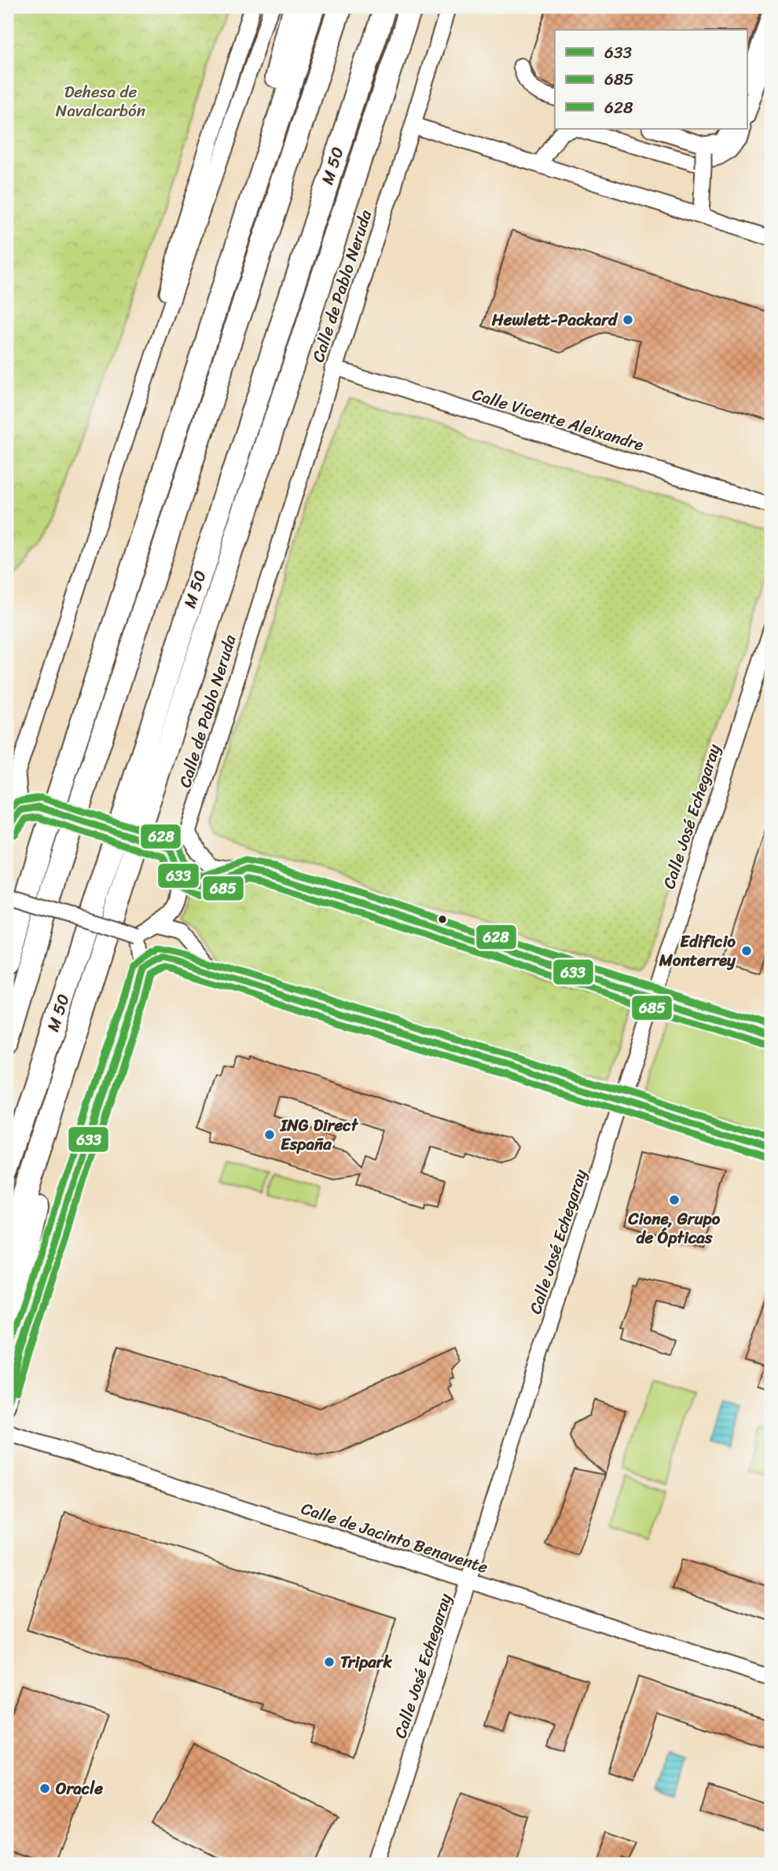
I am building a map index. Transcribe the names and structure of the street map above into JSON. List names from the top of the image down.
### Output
{
  "streets": {
    "highway": ["M 50"],
    "street": [
      "Calle de Pablo Neruda",
      "Calle Vicente Aleixandre",
      "Calle José Echegaray",
      "Calle de Jacinto Benavente"
    ]
  },
  "crossings": [
    ["Calle de Pablo Neruda", "Calle Vicente Aleixandre"],
    ["Calle José Echegaray", "Calle de Jacinto Benavente"]
  ],
  "parks": ["Dehesa de Navalcarbón"],
  "places": [
    "Hewlett-Packard",
    "Edificio Monterrey",
    "ING Direct España",
    "Cione, Grupo de Ópticas",
    "Tripark",
    "Oracle"
  ],
  "lines": ["transit line 628", "transit line 633", "transit line 685"],
  "legend": ["633", "685", "628"]
}
